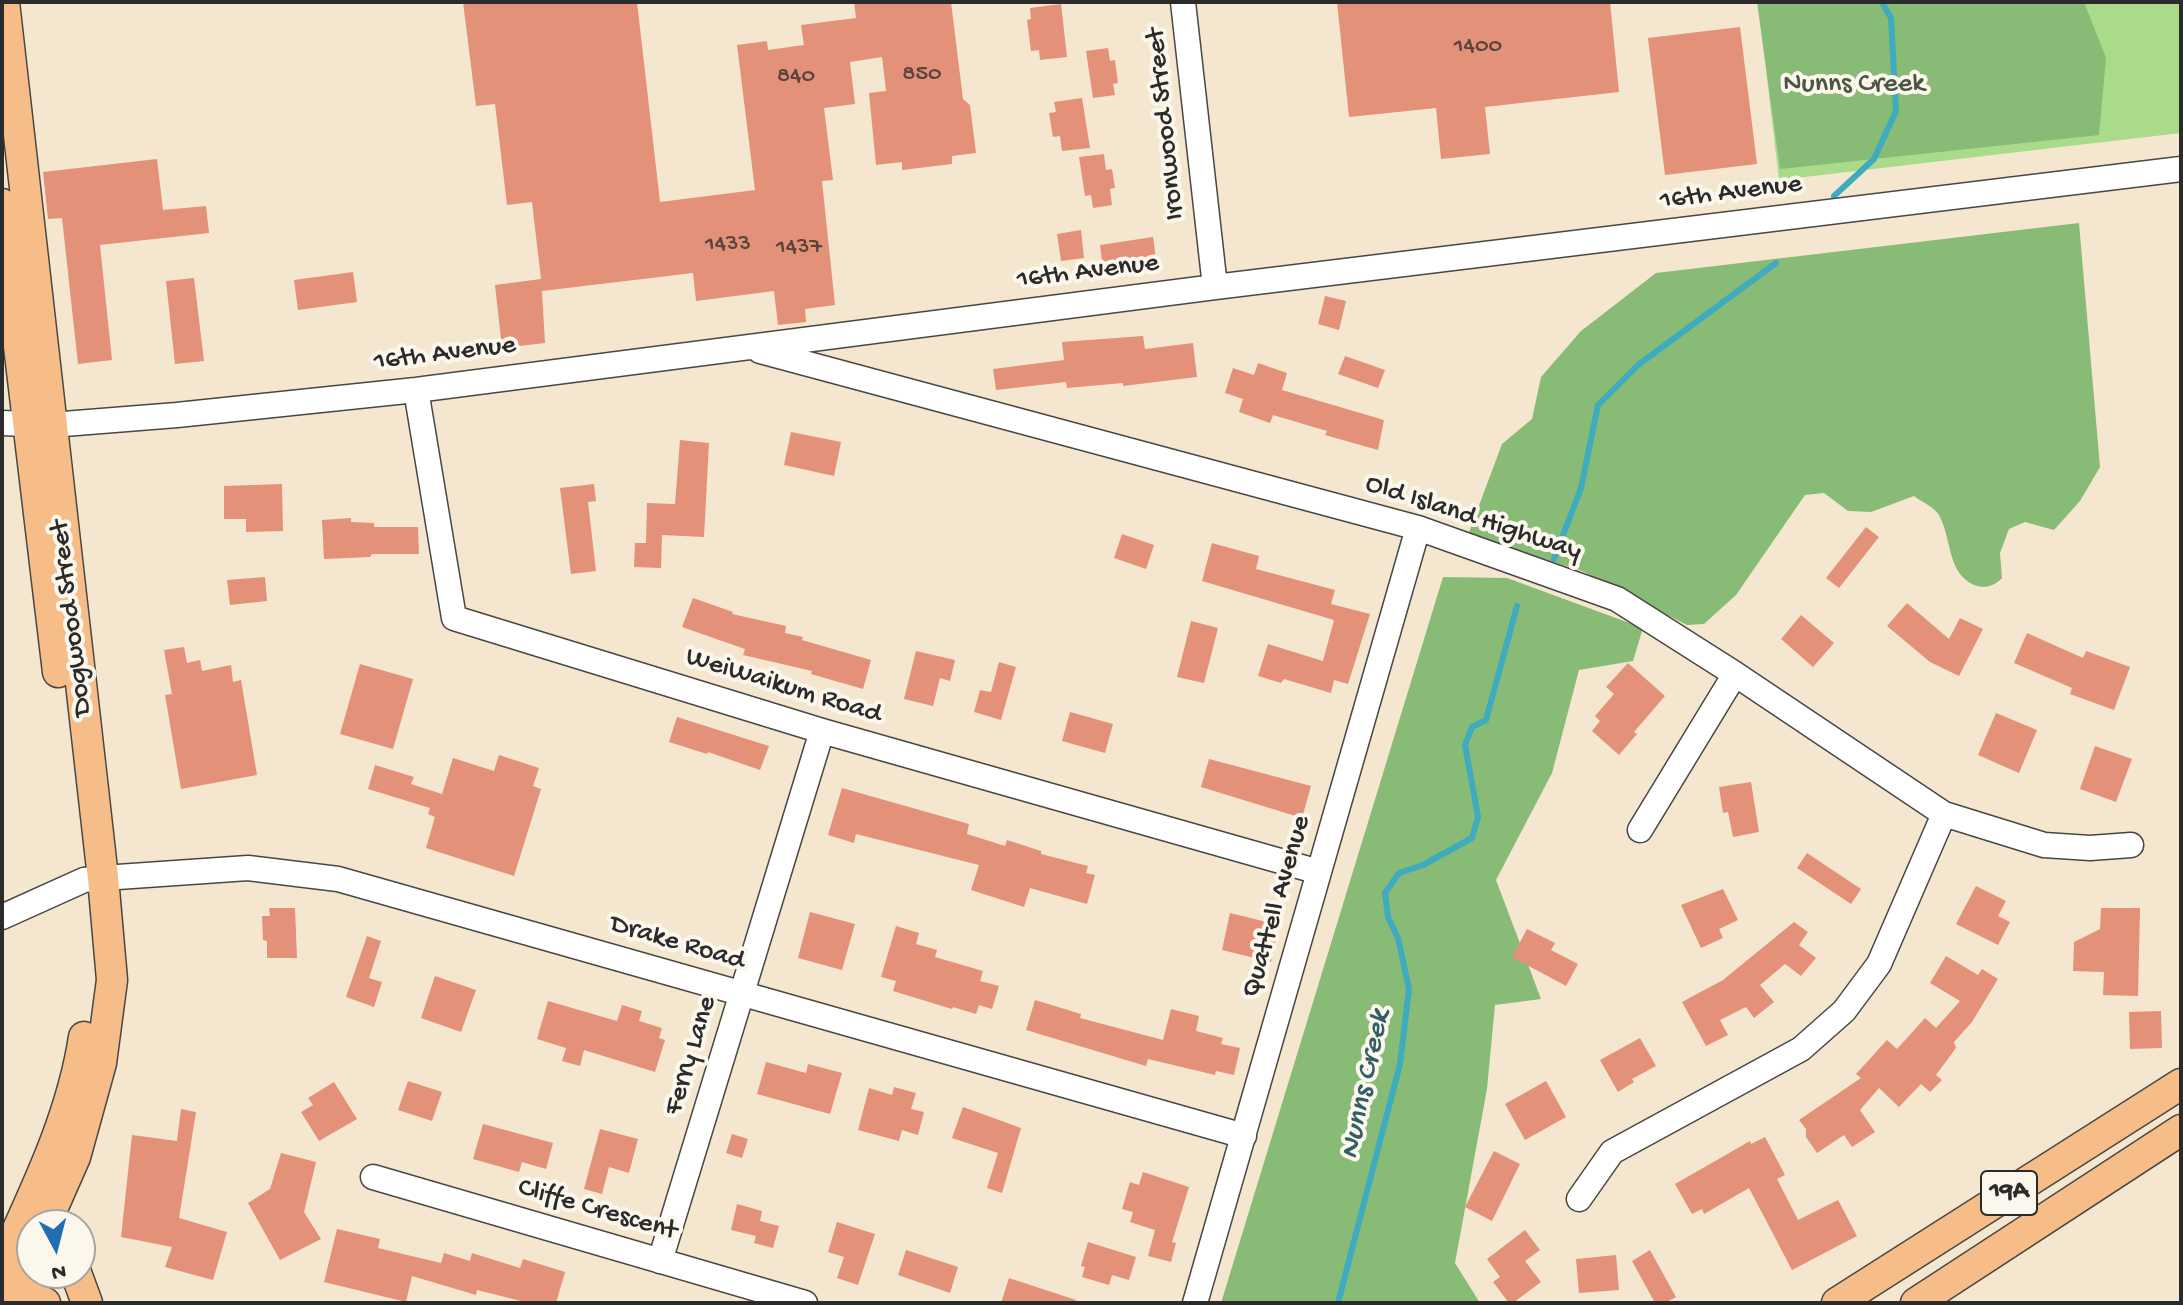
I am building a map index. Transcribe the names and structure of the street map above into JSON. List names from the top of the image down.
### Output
{
  "streets": {
    "main road": ["Dogwood Street", "19A"],
    "street": [
      "Ironwood Street",
      "16th Avenue",
      "Old Island Highway",
      "WeiWaikum Road",
      "Quattell Avenue",
      "Drake Road",
      "Ferry Lane",
      "Cliffe Crescent"
    ]
  },
  "crossings": [
    ["Ironwood Street", "16th Avenue"],
    ["16th Avenue", "Old Island Highway"],
    ["16th Avenue", "Dogwood Street"],
    ["16th Avenue", "WeiWaikum Road"],
    ["Old Island Highway", "Quattell Avenue"],
    ["Dogwood Street", "Drake Road"],
    ["WeiWaikum Road", "Quattell Avenue"],
    ["WeiWaikum Road", "Ferry Lane"],
    ["Quattell Avenue", "Drake Road"],
    ["Drake Road", "Ferry Lane"],
    ["Ferry Lane", "Cliffe Crescent"]
  ],
  "water": ["Nunns Creek"],
  "parks": ["Nunns Creek"],
  "house_numbers": [
    "1400",
    "850",
    "840",
    "1433",
    "1437"
  ],
  "north": "bottom"
}
